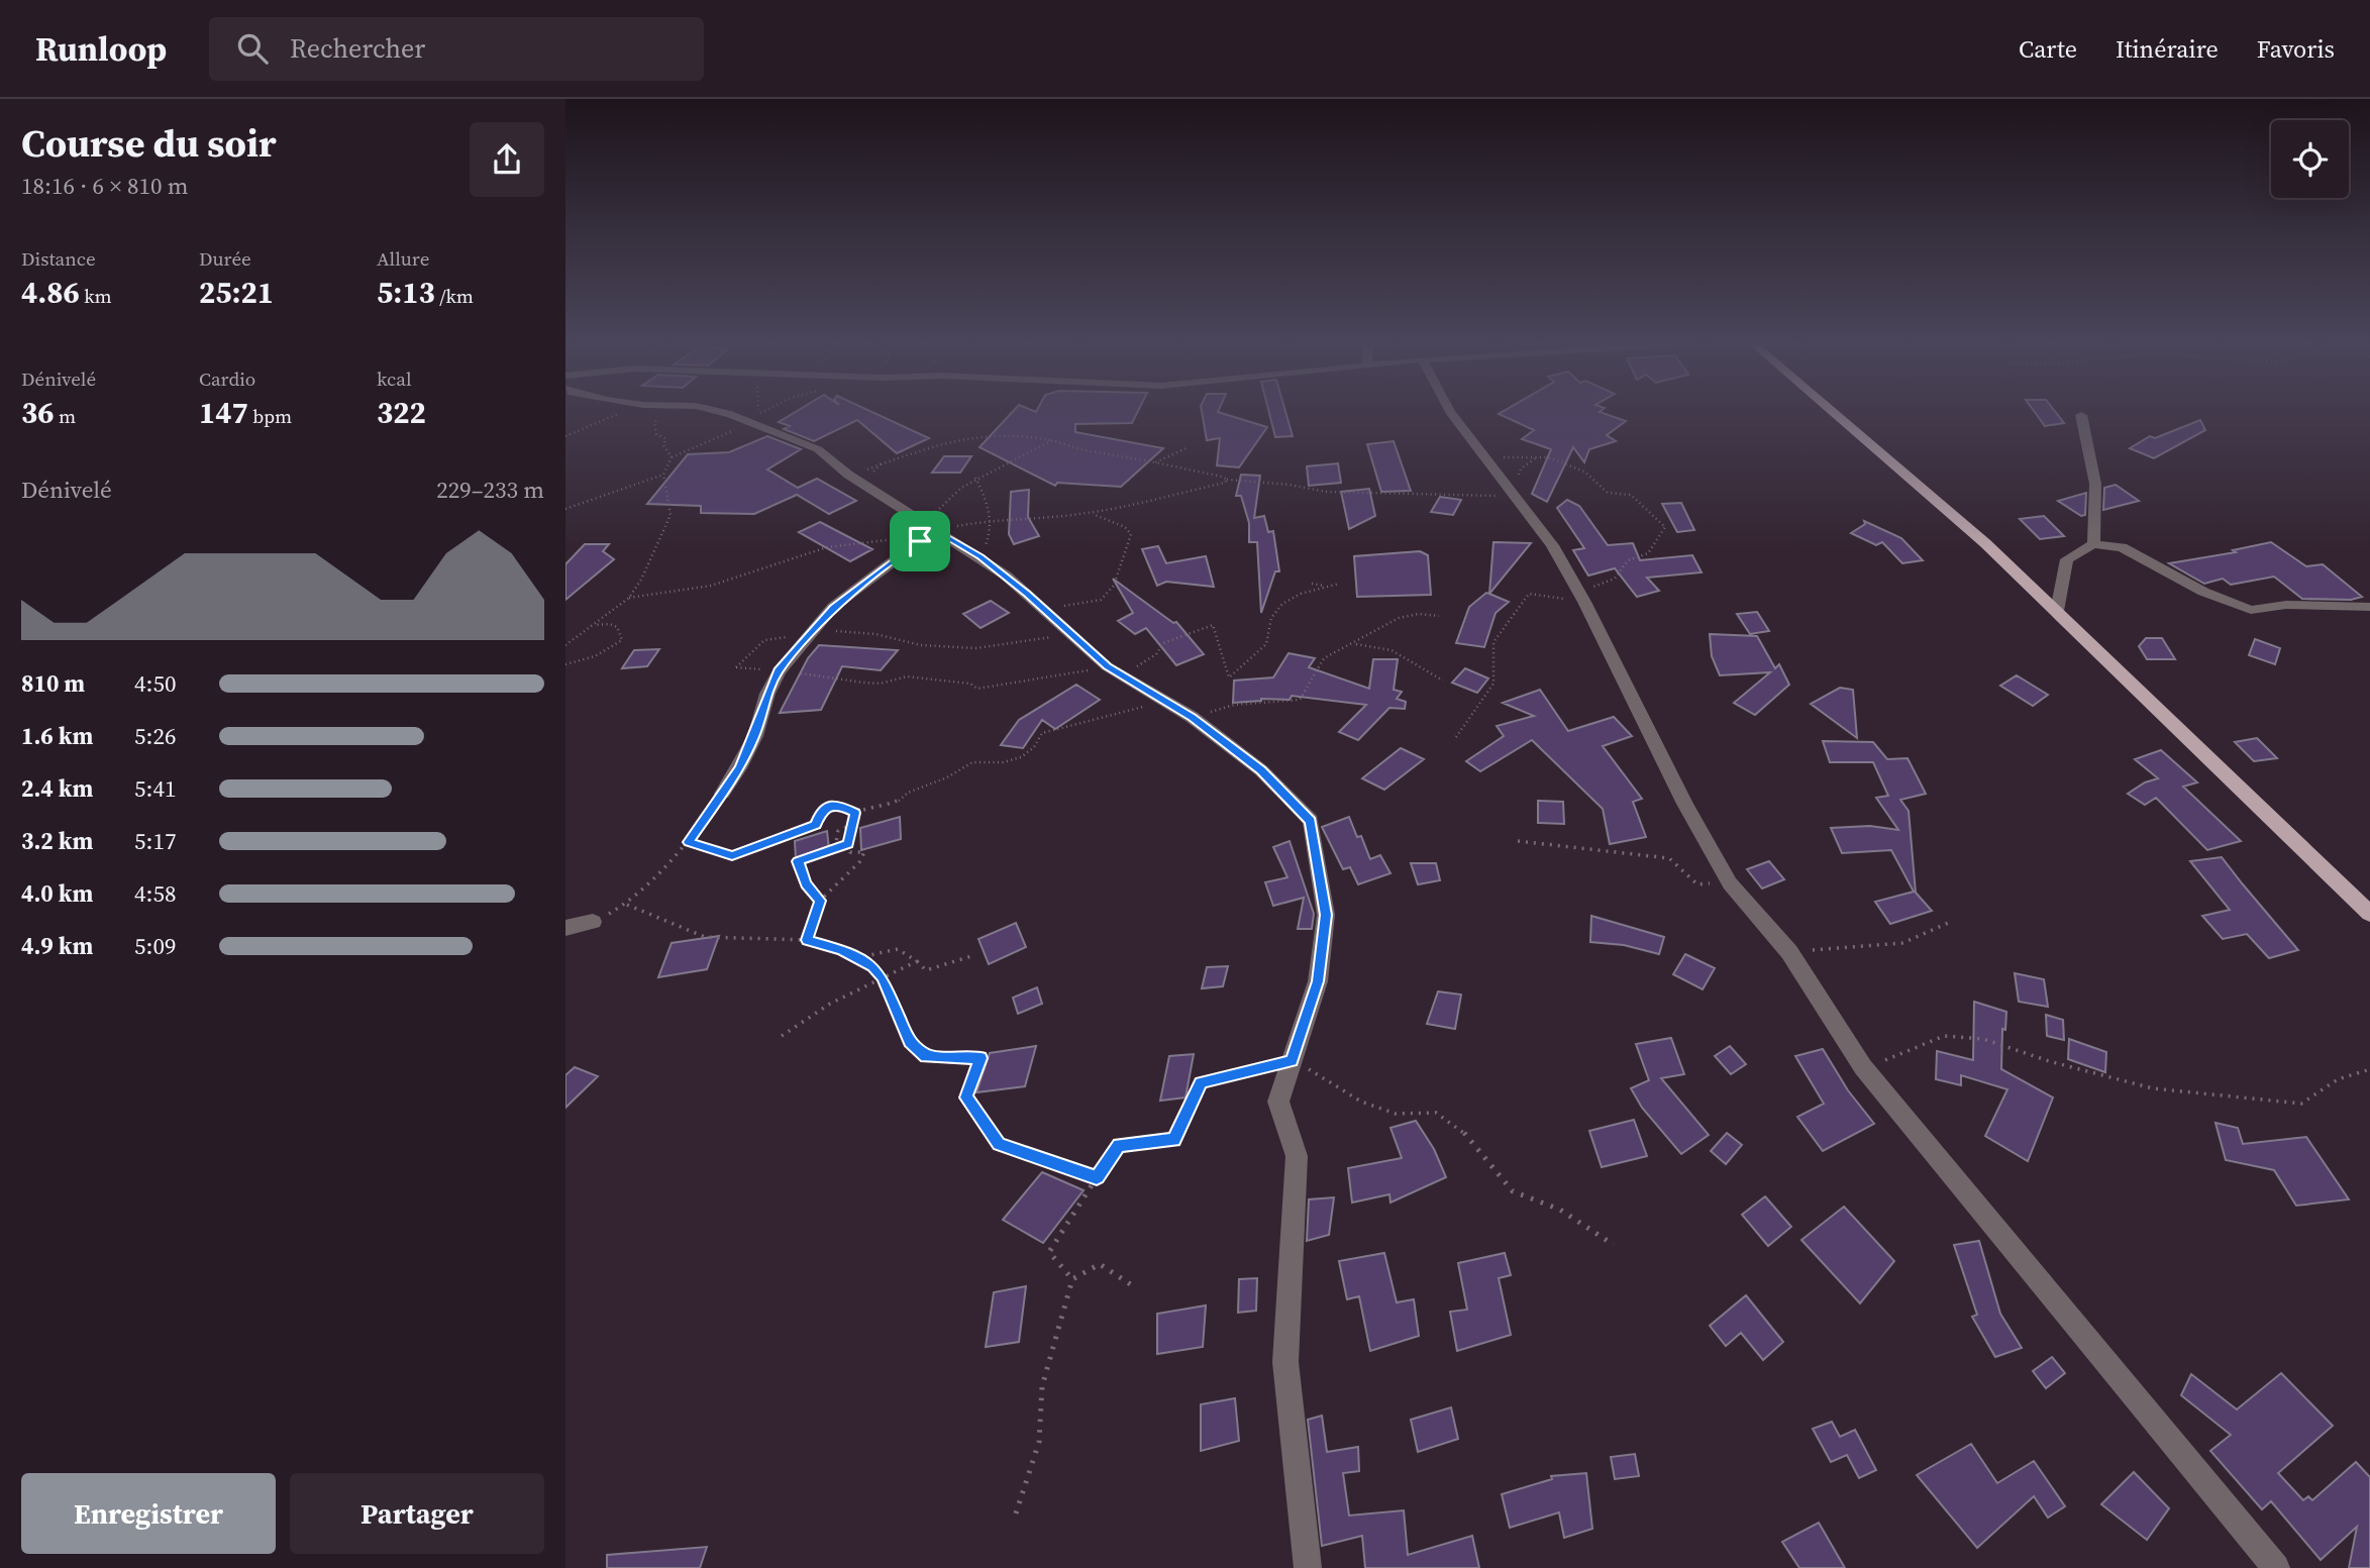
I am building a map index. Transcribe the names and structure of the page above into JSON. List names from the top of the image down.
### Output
{
  "page": {
    "header": "Runloop",
    "search": "Rechercher",
    "nav": ["Carte", "Itinéraire", "Favoris"],
    "heading": ["Course du soir", "18:16 · 6 × 810 m"],
    "stats": [
      ["Distance", "4.86 km"],
      ["Durée", "25:21"],
      ["Allure", "5:13 /km"],
      ["Dénivelé", "36 m"],
      ["Cardio", "147 bpm"],
      ["kcal", "322"]
    ],
    "chart": ["Dénivelé", "229–233 m"],
    "list": [
      {
        "name": "810 m",
        "note": "4:50"
      },
      {
        "name": "1.6 km",
        "note": "5:26"
      },
      {
        "name": "2.4 km",
        "note": "5:41"
      },
      {
        "name": "3.2 km",
        "note": "5:17"
      },
      {
        "name": "4.0 km",
        "note": "4:58"
      },
      {
        "name": "4.9 km",
        "note": "5:09"
      }
    ],
    "buttons": ["Enregistrer", "Partager"]
  }
}
